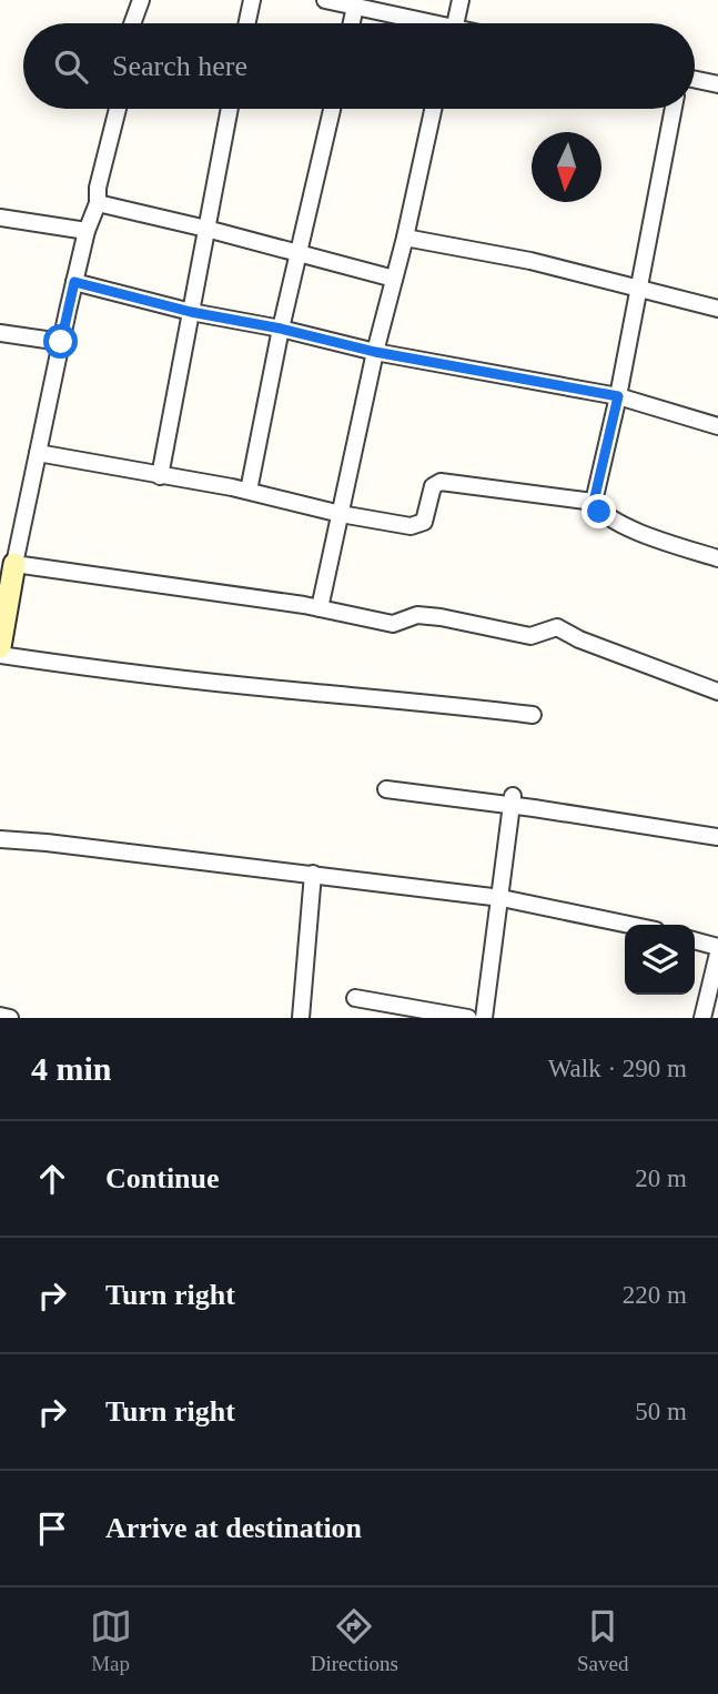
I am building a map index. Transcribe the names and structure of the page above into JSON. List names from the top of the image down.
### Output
{
  "north": "bottom",
  "page": {
    "search": "Search here",
    "heading": ["4 min", "Walk · 290 m"],
    "list": [
      ["Continue", "20 m"],
      ["Turn right", "220 m"],
      ["Turn right", "50 m"],
      "Arrive at destination"
    ],
    "nav": ["Map", "Directions", "Saved"]
  }
}
